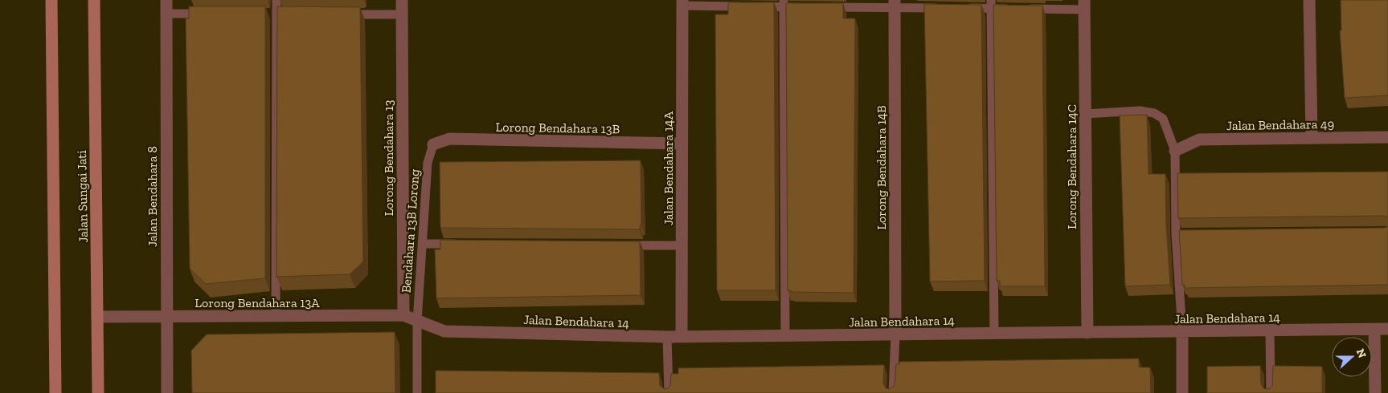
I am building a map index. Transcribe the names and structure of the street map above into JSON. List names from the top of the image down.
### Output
{
  "streets": {
    "main road": ["Jalan Sungai Jati"],
    "street": [
      "Jalan Bendahara 49",
      "Lorong Bendahara 13B",
      "Lorong Bendahara 13",
      "Lorong Bendahara 14C",
      "Lorong Bendahara 14B",
      "Jalan Bendahara 14A",
      "Jalan Bendahara 8",
      "Lorong Bendahara 13A",
      "Jalan Bendahara 14"
    ],
    "lane": ["Bendahara 13B Lorong"]
  },
  "crossings": [
    ["Lorong Bendahara 13B", "Jalan Bendahara 14A"],
    ["Lorong Bendahara 13B", "Bendahara 13B Lorong"],
    ["Lorong Bendahara 13", "Lorong Bendahara 13A"],
    ["Lorong Bendahara 14C", "Jalan Bendahara 14"],
    ["Lorong Bendahara 14B", "Jalan Bendahara 14"],
    ["Jalan Bendahara 14A", "Jalan Bendahara 14"],
    ["Jalan Sungai Jati", "Lorong Bendahara 13A"],
    ["Jalan Bendahara 8", "Lorong Bendahara 13A"],
    ["Bendahara 13B Lorong", "Lorong Bendahara 13A"],
    ["Bendahara 13B Lorong", "Jalan Bendahara 14"],
    ["Lorong Bendahara 13A", "Jalan Bendahara 14"]
  ],
  "north": "right"
}
